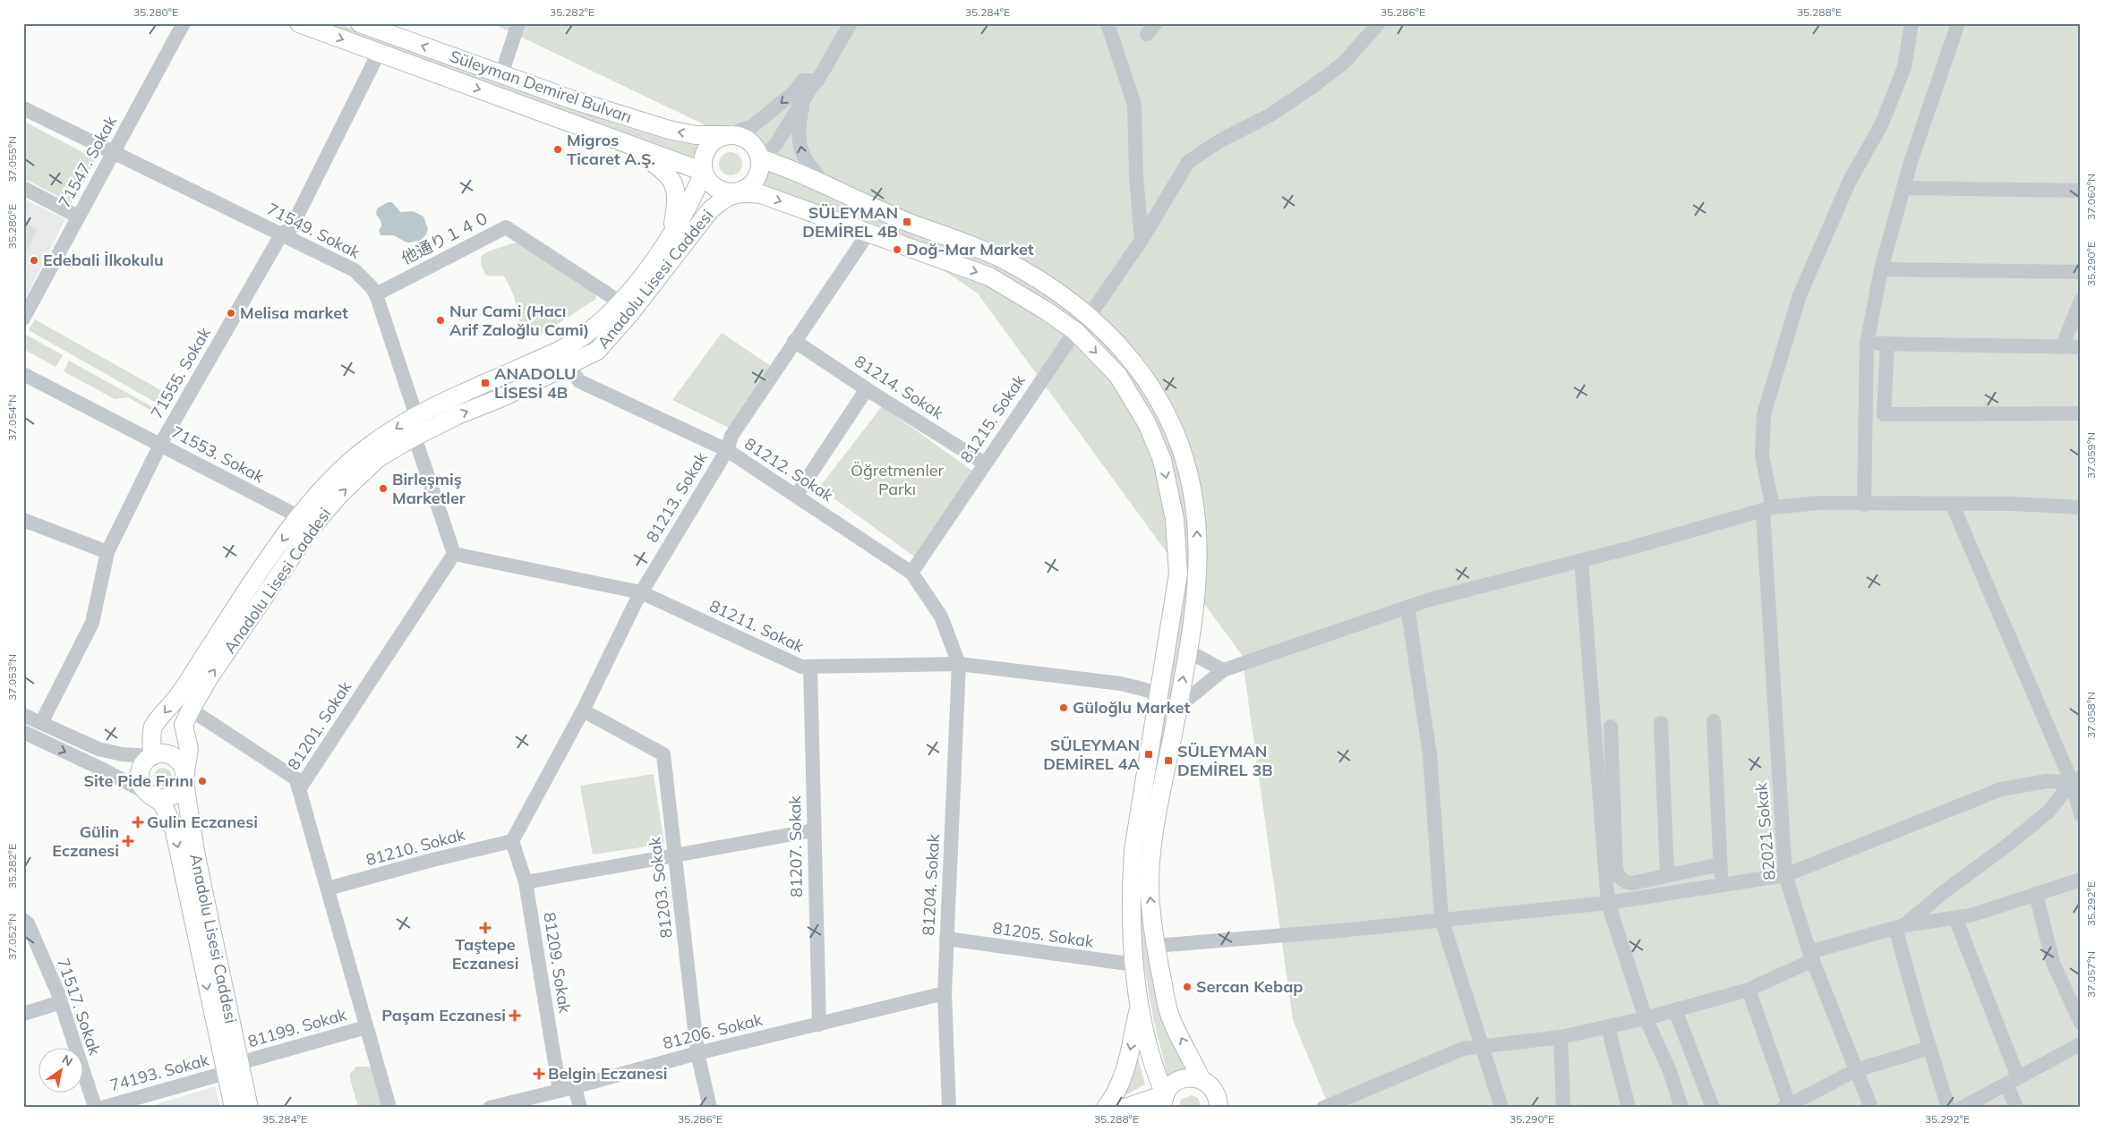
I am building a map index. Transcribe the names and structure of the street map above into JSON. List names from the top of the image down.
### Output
{
  "streets": {
    "main road": ["Süleyman Demirel Bulvarı", "Anadolu Lisesi Caddesi"],
    "street": [
      "71547. Sokak",
      "71549. Sokak",
      "他通り１４０",
      "71555. Sokak",
      "81214. Sokak",
      "81215. Sokak",
      "71553. Sokak",
      "81212. Sokak",
      "81213. Sokak",
      "81211. Sokak",
      "81201. Sokak",
      "82021 Sokak",
      "81207. Sokak",
      "81210. Sokak",
      "81204. Sokak",
      "81203. Sokak",
      "81205. Sokak",
      "81209. Sokak",
      "71517. Sokak",
      "81199. Sokak",
      "81206. Sokak",
      "74193. Sokak"
    ]
  },
  "crossings": [
    ["Süleyman Demirel Bulvarı", "Anadolu Lisesi Caddesi"],
    ["Süleyman Demirel Bulvarı", "71555. Sokak"],
    ["71547. Sokak", "71549. Sokak"],
    ["71549. Sokak", "他通り１４０"],
    ["71549. Sokak", "Anadolu Lisesi Caddesi"],
    ["71549. Sokak", "71555. Sokak"],
    ["他通り１４０", "Anadolu Lisesi Caddesi"],
    ["Anadolu Lisesi Caddesi", "71553. Sokak"],
    ["Anadolu Lisesi Caddesi", "81212. Sokak"],
    ["Anadolu Lisesi Caddesi", "81199. Sokak"],
    ["Anadolu Lisesi Caddesi", "74193. Sokak"],
    ["71555. Sokak", "71553. Sokak"],
    ["81214. Sokak", "81215. Sokak"],
    ["81214. Sokak", "81213. Sokak"],
    ["81215. Sokak", "81212. Sokak"],
    ["81212. Sokak", "81213. Sokak"],
    ["81212. Sokak", "81211. Sokak"],
    ["81212. Sokak", "81204. Sokak"],
    ["81213. Sokak", "81211. Sokak"],
    ["81213. Sokak", "81210. Sokak"],
    ["81213. Sokak", "81203. Sokak"],
    ["81213. Sokak", "81209. Sokak"],
    ["81211. Sokak", "81201. Sokak"],
    ["81211. Sokak", "81207. Sokak"],
    ["81211. Sokak", "81204. Sokak"],
    ["81201. Sokak", "81210. Sokak"],
    ["81201. Sokak", "81199. Sokak"],
    ["81207. Sokak", "81206. Sokak"],
    ["81210. Sokak", "81209. Sokak"],
    ["81204. Sokak", "81205. Sokak"],
    ["81204. Sokak", "81206. Sokak"],
    ["81203. Sokak", "81206. Sokak"],
    ["81209. Sokak", "81206. Sokak"],
    ["81199. Sokak", "74193. Sokak"]
  ],
  "parks": ["Öğretmenler Parkı"],
  "places": {
    "other": [
      "Migros Ticaret A.Ş.",
      "Doğ-Mar Market",
      "Edebali İlkokulu",
      "Melisa market",
      "Nur Cami (Hacı Arif Zaloğlu Cami)",
      "Birleşmiş Marketler",
      "Güloğlu Market",
      "Site Pide Fırını",
      "Sercan Kebap"
    ],
    "transit": [
      "SÜLEYMAN DEMİREL 4B",
      "ANADOLU LİSESİ 4B",
      "SÜLEYMAN DEMİREL 4A",
      "SÜLEYMAN DEMİREL 3B"
    ],
    "health": [
      "Gulin Eczanesi",
      "Gülin Eczanesi",
      "Taştepe Eczanesi",
      "Paşam Eczanesi",
      "Belgin Eczanesi"
    ]
  },
  "north": "top right",
  "coordinates": [
    "35.280°E",
    "35.282°E",
    "35.284°E",
    "35.286°E",
    "35.288°E",
    "37.055°N",
    "37.060°N",
    "35.290°E",
    "37.054°N",
    "37.059°N",
    "37.053°N",
    "37.058°N",
    "35.292°E",
    "37.052°N",
    "37.057°N"
  ]
}
